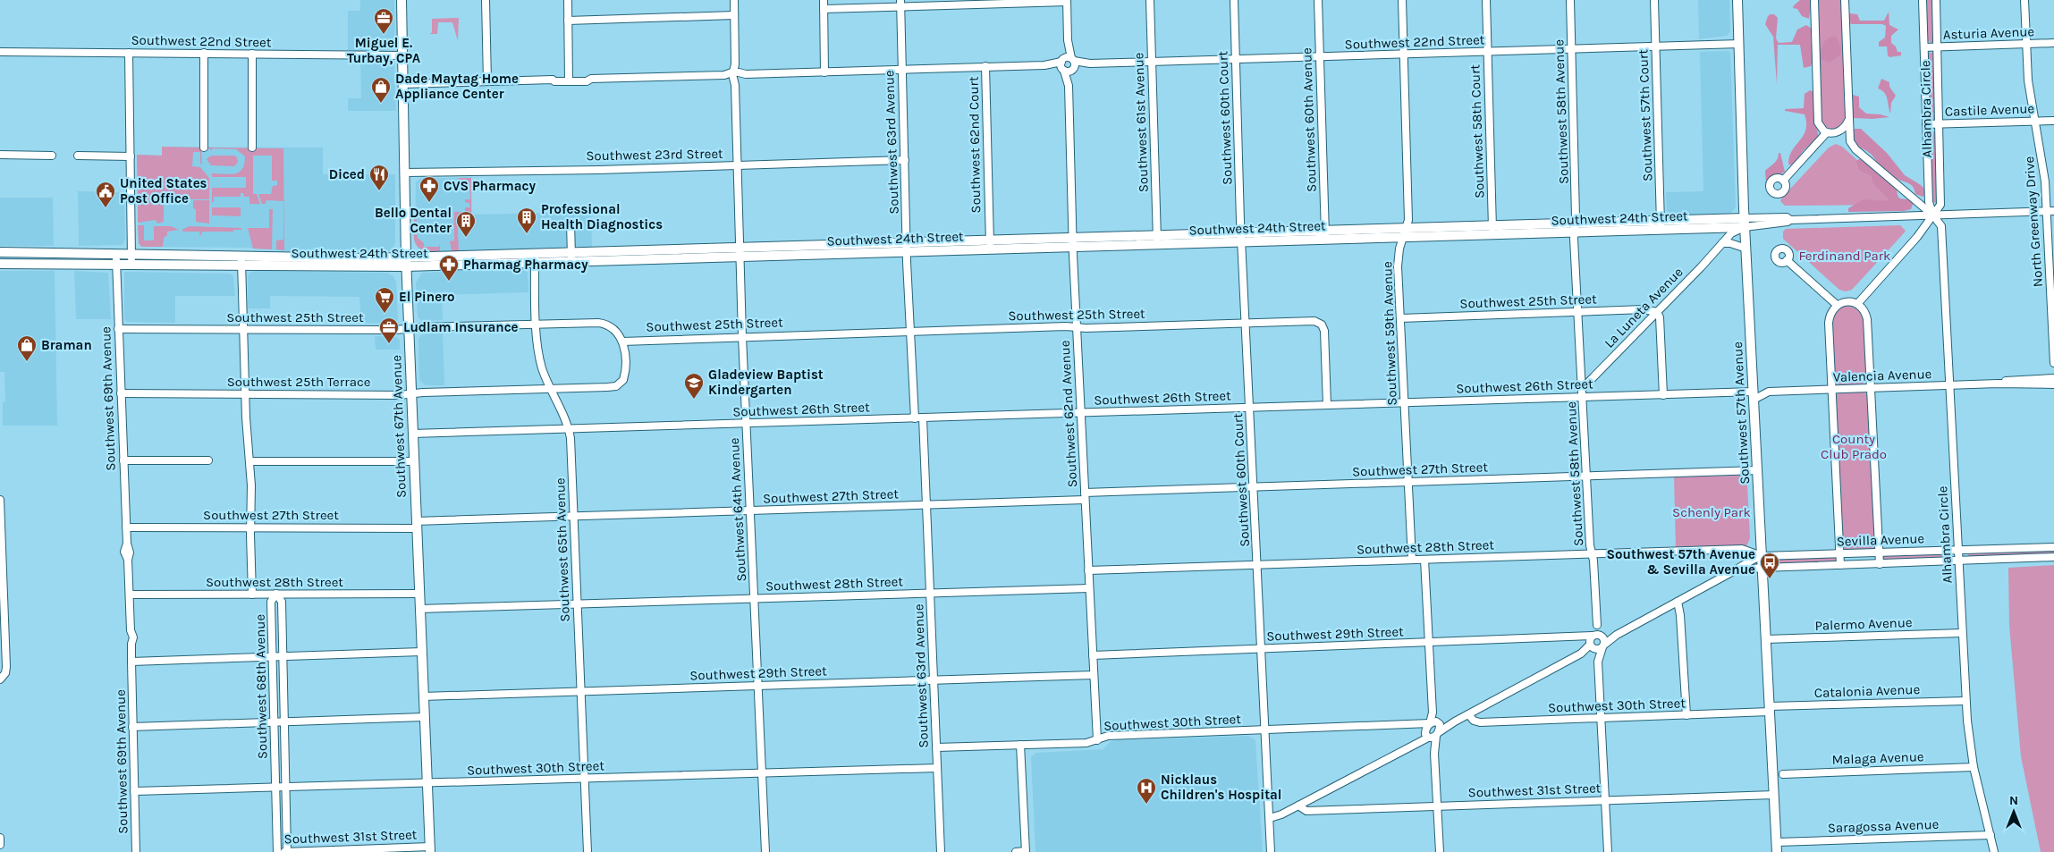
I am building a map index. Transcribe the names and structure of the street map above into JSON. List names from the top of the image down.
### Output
{
  "streets": {
    "main road": ["Southwest 24th Street", "Southwest 57th Avenue", "Southwest 67th Avenue"],
    "street": [
      "Asturia Avenue",
      "Southwest 22nd Street",
      "Alhambra Circle",
      "Castile Avenue",
      "Southwest 58th Avenue",
      "Southwest 57th Court",
      "Southwest 60th Court",
      "Southwest 60th Avenue",
      "Southwest 61st Avenue",
      "Southwest 58th Court",
      "Southwest 63rd Avenue",
      "Southwest 62nd Court",
      "Southwest 23rd Street",
      "North Greenway Drive",
      "Southwest 25th Street",
      "La Luneta Avenue",
      "Southwest 59th Avenue",
      "Valencia Avenue",
      "Southwest 25th Terrace",
      "Southwest 26th Street",
      "Southwest 69th Avenue",
      "Southwest 62nd Avenue",
      "Southwest 27th Street",
      "Southwest 64th Avenue",
      "Sevilla Avenue",
      "Southwest 28th Street",
      "Southwest 65th Avenue",
      "Palermo Avenue",
      "Southwest 29th Street",
      "Southwest 68th Avenue",
      "Catalonia Avenue",
      "Southwest 30th Street",
      "Malaga Avenue",
      "Southwest 31st Street",
      "Saragossa Avenue"
    ]
  },
  "crossings": [
    ["Asturia Avenue", "Alhambra Circle"],
    ["Asturia Avenue", "North Greenway Drive"],
    ["Southwest 22nd Street", "Southwest 58th Avenue"],
    ["Southwest 22nd Street", "Southwest 57th Court"],
    ["Southwest 22nd Street", "Southwest 60th Court"],
    ["Southwest 22nd Street", "Southwest 60th Avenue"],
    ["Southwest 22nd Street", "Southwest 61st Avenue"],
    ["Southwest 22nd Street", "Southwest 58th Court"],
    ["Southwest 22nd Street", "Southwest 59th Avenue"],
    ["Southwest 22nd Street", "Southwest 57th Avenue"],
    ["Southwest 22nd Street", "Southwest 62nd Avenue"],
    ["Southwest 22nd Street", "Southwest 67th Avenue"],
    ["Alhambra Circle", "Castile Avenue"],
    ["Alhambra Circle", "Southwest 24th Street"],
    ["Alhambra Circle", "Valencia Avenue"],
    ["Alhambra Circle", "Sevilla Avenue"],
    ["Alhambra Circle", "Palermo Avenue"],
    ["Alhambra Circle", "Catalonia Avenue"],
    ["Alhambra Circle", "Malaga Avenue"],
    ["Alhambra Circle", "Saragossa Avenue"],
    ["Castile Avenue", "North Greenway Drive"],
    ["Southwest 58th Avenue", "Southwest 24th Street"],
    ["Southwest 58th Avenue", "Southwest 25th Street"],
    ["Southwest 58th Avenue", "La Luneta Avenue"],
    ["Southwest 58th Avenue", "Southwest 26th Street"],
    ["Southwest 58th Avenue", "Southwest 27th Street"],
    ["Southwest 58th Avenue", "Southwest 28th Street"],
    ["Southwest 58th Avenue", "Southwest 29th Street"],
    ["Southwest 57th Court", "Southwest 24th Street"],
    ["Southwest 60th Court", "Southwest 24th Street"],
    ["Southwest 60th Court", "Southwest 25th Street"],
    ["Southwest 60th Court", "Southwest 26th Street"],
    ["Southwest 60th Court", "Southwest 27th Street"],
    ["Southwest 60th Court", "Southwest 28th Street"],
    ["Southwest 60th Court", "Southwest 29th Street"],
    ["Southwest 60th Court", "Southwest 30th Street"],
    ["Southwest 60th Avenue", "Southwest 24th Street"],
    ["Southwest 61st Avenue", "Southwest 24th Street"],
    ["Southwest 58th Court", "Southwest 24th Street"],
    ["Southwest 63rd Avenue", "Southwest 23rd Street"],
    ["Southwest 63rd Avenue", "Southwest 24th Street"],
    ["Southwest 63rd Avenue", "Southwest 25th Street"],
    ["Southwest 63rd Avenue", "Southwest 26th Street"],
    ["Southwest 63rd Avenue", "Southwest 27th Street"],
    ["Southwest 63rd Avenue", "Southwest 28th Street"],
    ["Southwest 63rd Avenue", "Southwest 29th Street"],
    ["Southwest 63rd Avenue", "Southwest 30th Street"],
    ["Southwest 62nd Court", "Southwest 24th Street"],
    ["Southwest 23rd Street", "Southwest 67th Avenue"],
    ["Southwest 23rd Street", "Southwest 64th Avenue"],
    ["Southwest 24th Street", "North Greenway Drive"],
    ["Southwest 24th Street", "La Luneta Avenue"],
    ["Southwest 24th Street", "Southwest 59th Avenue"],
    ["Southwest 24th Street", "Southwest 69th Avenue"],
    ["Southwest 24th Street", "Southwest 57th Avenue"],
    ["Southwest 24th Street", "Southwest 62nd Avenue"],
    ["Southwest 24th Street", "Southwest 67th Avenue"],
    ["Southwest 24th Street", "Southwest 64th Avenue"],
    ["Southwest 24th Street", "Southwest 65th Avenue"],
    ["Southwest 24th Street", "Southwest 68th Avenue"],
    ["Southwest 25th Street", "La Luneta Avenue"],
    ["Southwest 25th Street", "Southwest 59th Avenue"],
    ["Southwest 25th Street", "Southwest 25th Terrace"],
    ["Southwest 25th Street", "Southwest 26th Street"],
    ["Southwest 25th Street", "Southwest 69th Avenue"],
    ["Southwest 25th Street", "Southwest 62nd Avenue"],
    ["Southwest 25th Street", "Southwest 67th Avenue"],
    ["Southwest 25th Street", "Southwest 64th Avenue"],
    ["Southwest 25th Street", "Southwest 65th Avenue"],
    ["Southwest 25th Street", "Southwest 68th Avenue"],
    ["La Luneta Avenue", "Southwest 57th Avenue"],
    ["Southwest 59th Avenue", "Southwest 26th Street"],
    ["Southwest 59th Avenue", "Southwest 27th Street"],
    ["Southwest 59th Avenue", "Southwest 28th Street"],
    ["Valencia Avenue", "Southwest 26th Street"],
    ["Valencia Avenue", "Southwest 57th Avenue"],
    ["Southwest 25th Terrace", "Southwest 69th Avenue"],
    ["Southwest 25th Terrace", "Southwest 67th Avenue"],
    ["Southwest 25th Terrace", "Southwest 65th Avenue"],
    ["Southwest 25th Terrace", "Southwest 68th Avenue"],
    ["Southwest 26th Street", "Southwest 57th Avenue"],
    ["Southwest 26th Street", "Southwest 62nd Avenue"],
    ["Southwest 26th Street", "Southwest 67th Avenue"],
    ["Southwest 26th Street", "Southwest 64th Avenue"],
    ["Southwest 26th Street", "Southwest 65th Avenue"],
    ["Southwest 69th Avenue", "Southwest 27th Street"],
    ["Southwest 69th Avenue", "Southwest 28th Street"],
    ["Southwest 69th Avenue", "Southwest 30th Street"],
    ["Southwest 57th Avenue", "Southwest 27th Street"],
    ["Southwest 57th Avenue", "Sevilla Avenue"],
    ["Southwest 57th Avenue", "Southwest 28th Street"],
    ["Southwest 57th Avenue", "Palermo Avenue"],
    ["Southwest 57th Avenue", "Catalonia Avenue"],
    ["Southwest 57th Avenue", "Southwest 30th Street"],
    ["Southwest 57th Avenue", "Southwest 31st Street"],
    ["Southwest 57th Avenue", "Saragossa Avenue"],
    ["Southwest 62nd Avenue", "Southwest 27th Street"],
    ["Southwest 62nd Avenue", "Southwest 28th Street"],
    ["Southwest 62nd Avenue", "Southwest 29th Street"],
    ["Southwest 62nd Avenue", "Southwest 30th Street"],
    ["Southwest 67th Avenue", "Southwest 27th Street"],
    ["Southwest 67th Avenue", "Southwest 28th Street"],
    ["Southwest 67th Avenue", "Southwest 29th Street"],
    ["Southwest 67th Avenue", "Southwest 30th Street"],
    ["Southwest 67th Avenue", "Southwest 31st Street"],
    ["Southwest 27th Street", "Southwest 64th Avenue"],
    ["Southwest 27th Street", "Southwest 65th Avenue"],
    ["Southwest 27th Street", "Southwest 68th Avenue"],
    ["Southwest 64th Avenue", "Southwest 28th Street"],
    ["Southwest 64th Avenue", "Southwest 29th Street"],
    ["Southwest 64th Avenue", "Southwest 30th Street"],
    ["Sevilla Avenue", "Southwest 28th Street"],
    ["Southwest 28th Street", "Southwest 65th Avenue"],
    ["Southwest 28th Street", "Southwest 68th Avenue"],
    ["Southwest 65th Avenue", "Southwest 29th Street"],
    ["Southwest 65th Avenue", "Southwest 30th Street"],
    ["Southwest 68th Avenue", "Southwest 30th Street"],
    ["Southwest 68th Avenue", "Southwest 31st Street"],
    ["Catalonia Avenue", "Southwest 30th Street"]
  ],
  "parks": ["Ferdinand Park", "County Club Prado", "Schenly Park"],
  "places": {
    "office": ["Miguel E. Turbay, CPA", "Ludlam Insurance"],
    "shop": ["Dade Maytag Home Appliance Center", "Braman"],
    "restaurant": ["Diced"],
    "pharmacy": ["CVS Pharmacy", "Pharmag Pharmacy"],
    "public building": ["United States Post Office"],
    "building": ["Professional Health Diagnostics", "Bello Dental Center"],
    "supermarket": ["El Pinero"],
    "school or university": ["Gladeview Baptist Kindergarten"],
    "bus stop": ["Southwest 57th Avenue & Sevilla Avenue"],
    "hospital": ["Nicklaus Children's Hospital"]
  },
  "north": "top"
}
